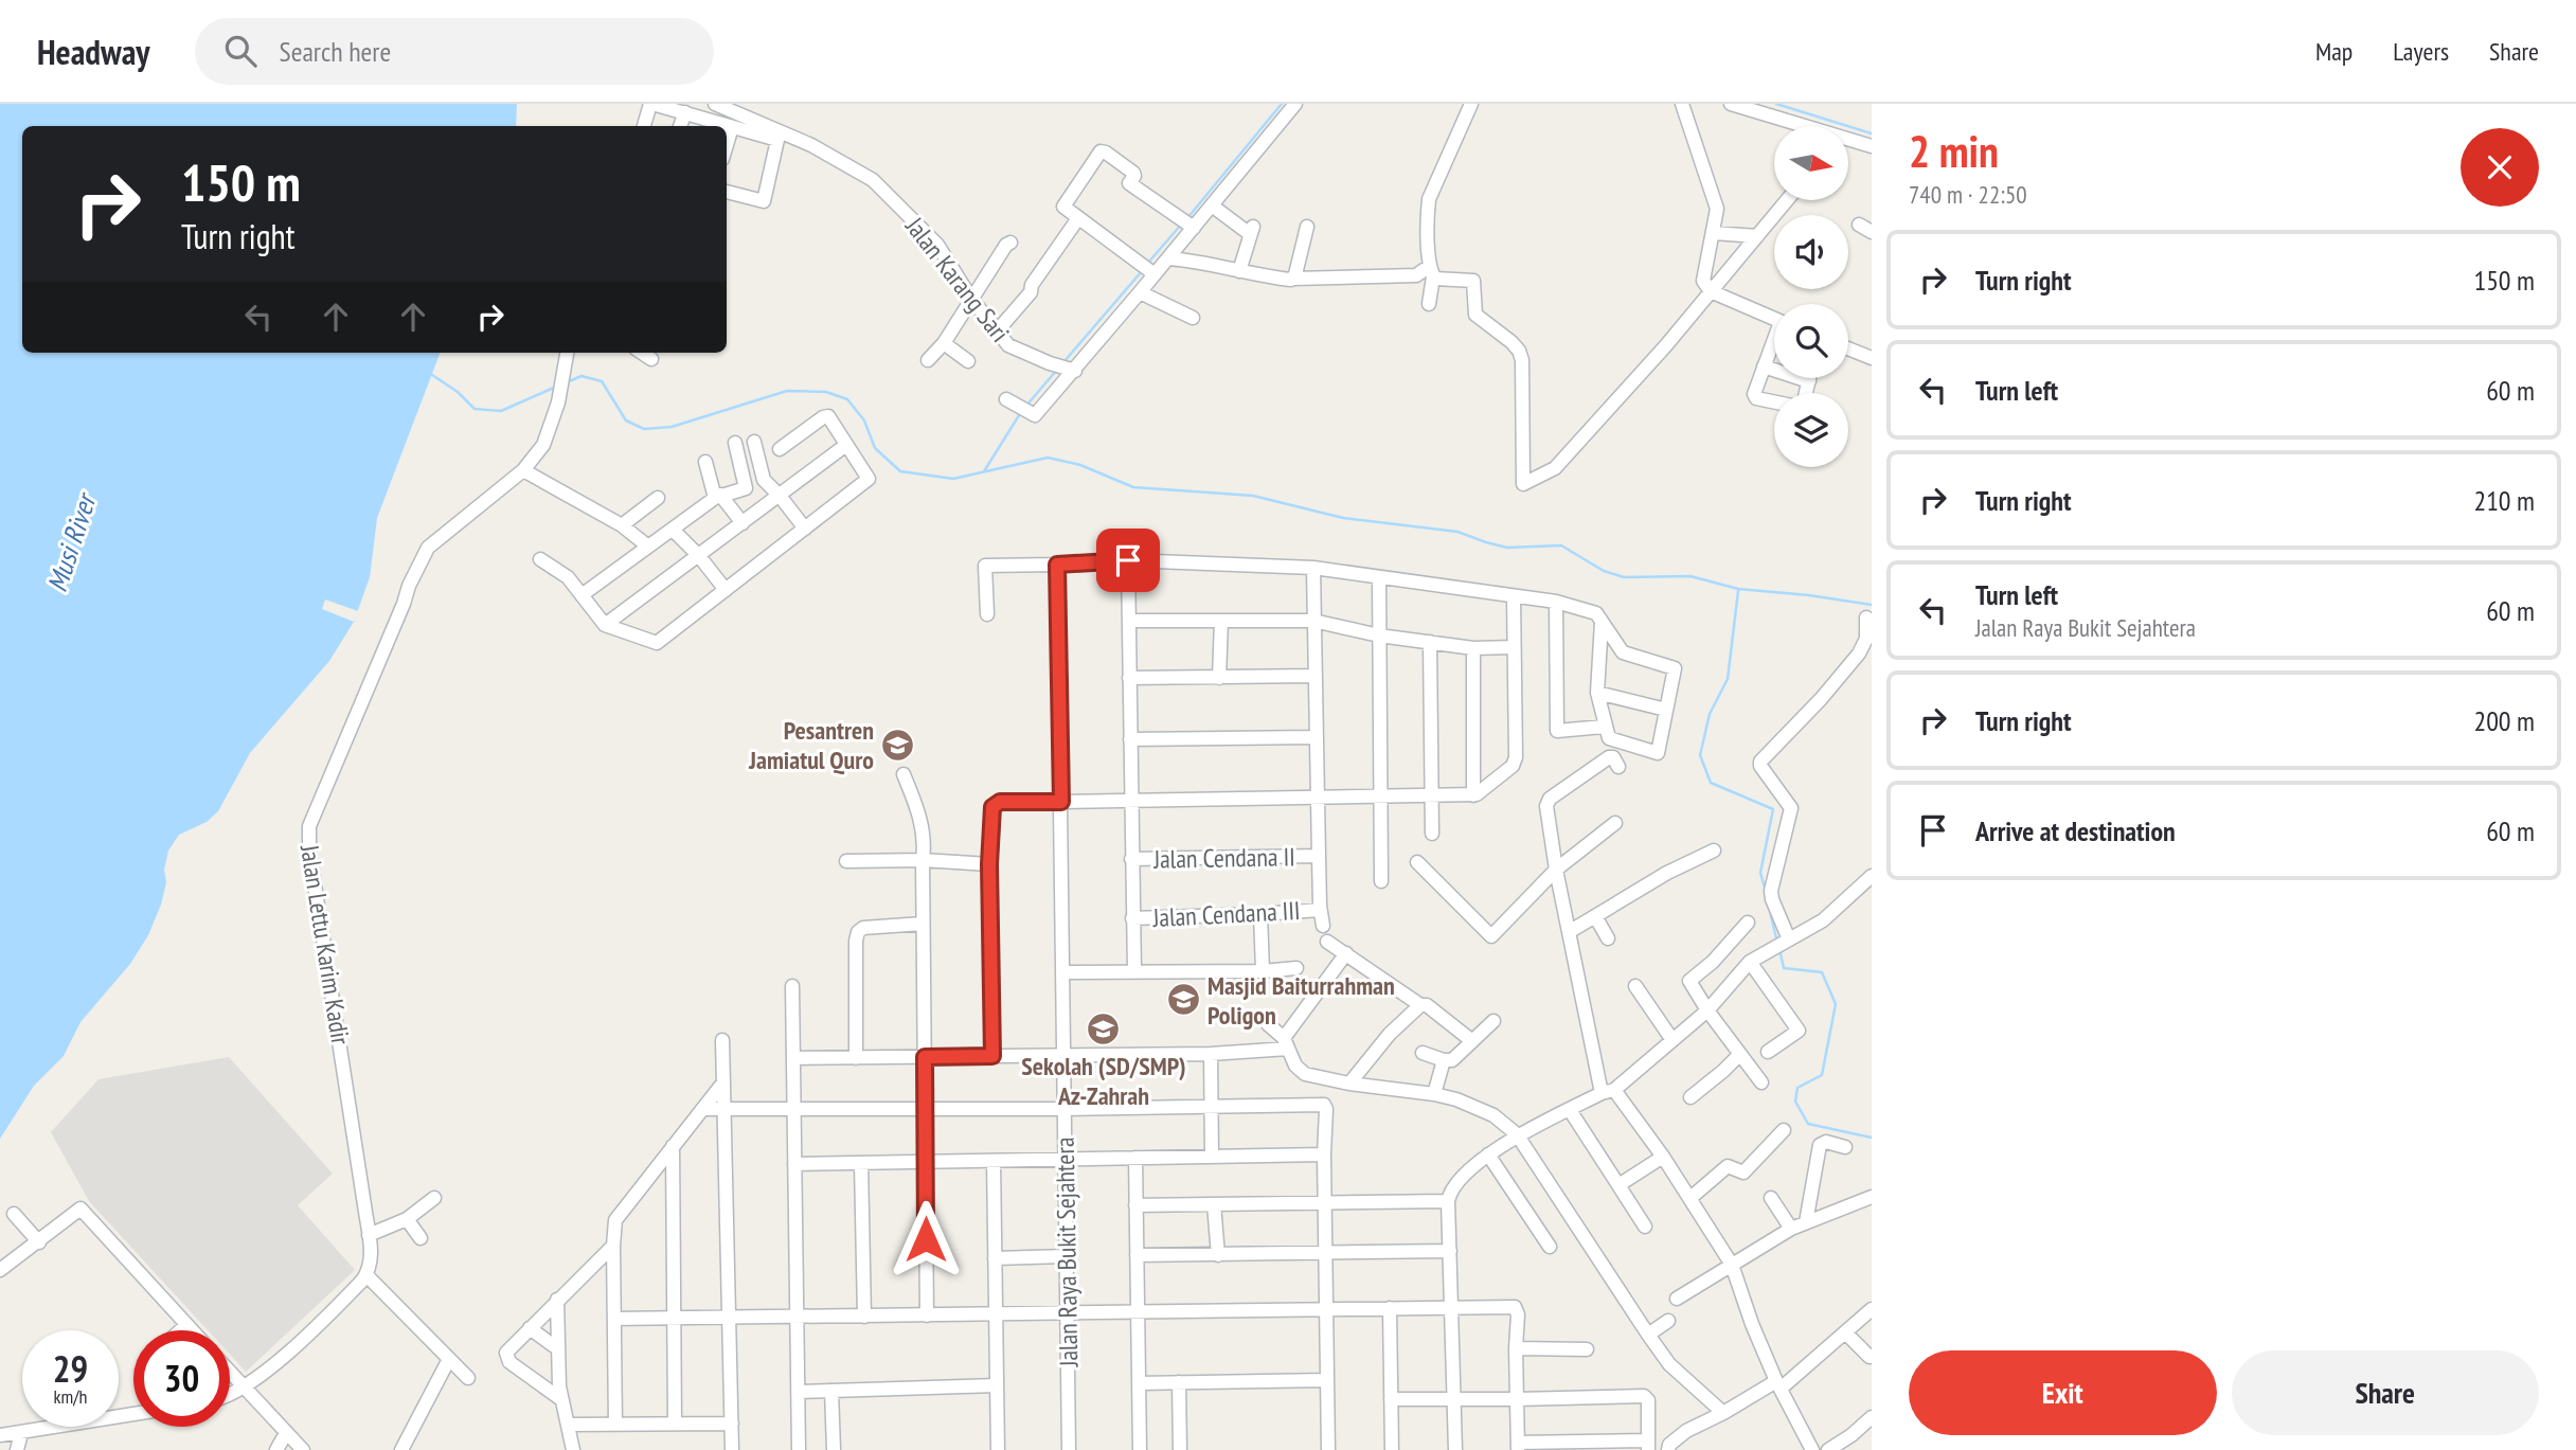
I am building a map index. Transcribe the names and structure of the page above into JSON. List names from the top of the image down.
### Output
{
  "streets": {
    "street": [
      "Jalan Karang Sari",
      "Jalan Cendana II",
      "Jalan Cendana III",
      "Jalan Lettu Karim Kadir",
      "Jalan Raya Bukit Sejahtera"
    ]
  },
  "water": ["Musi River"],
  "places": {
    "school or university": ["Pesantren Jamiatul Quro", "Masjid Baiturrahman Poligon", "Sekolah (SD/SMP) Az-Zahrah"]
  },
  "north": "right",
  "page": {
    "header": "Headway",
    "search": "Search here",
    "nav": ["Map", "Layers", "Share"],
    "heading": ["2 min", "740 m · 22:50"],
    "turn": ["150 m", "Turn right"],
    "list": [
      {
        "name": "Turn right",
        "value": "150 m"
      },
      {
        "name": "Turn left",
        "value": "60 m"
      },
      {
        "name": "Turn right",
        "value": "210 m"
      },
      {
        "name": "Turn left",
        "note": "Jalan Raya Bukit Sejahtera",
        "value": "60 m"
      },
      {
        "name": "Turn right",
        "value": "200 m"
      },
      {
        "name": "Arrive at destination",
        "value": "60 m"
      }
    ],
    "speed": "29 km/h",
    "limit": "30",
    "buttons": ["Exit", "Share"]
  }
}
